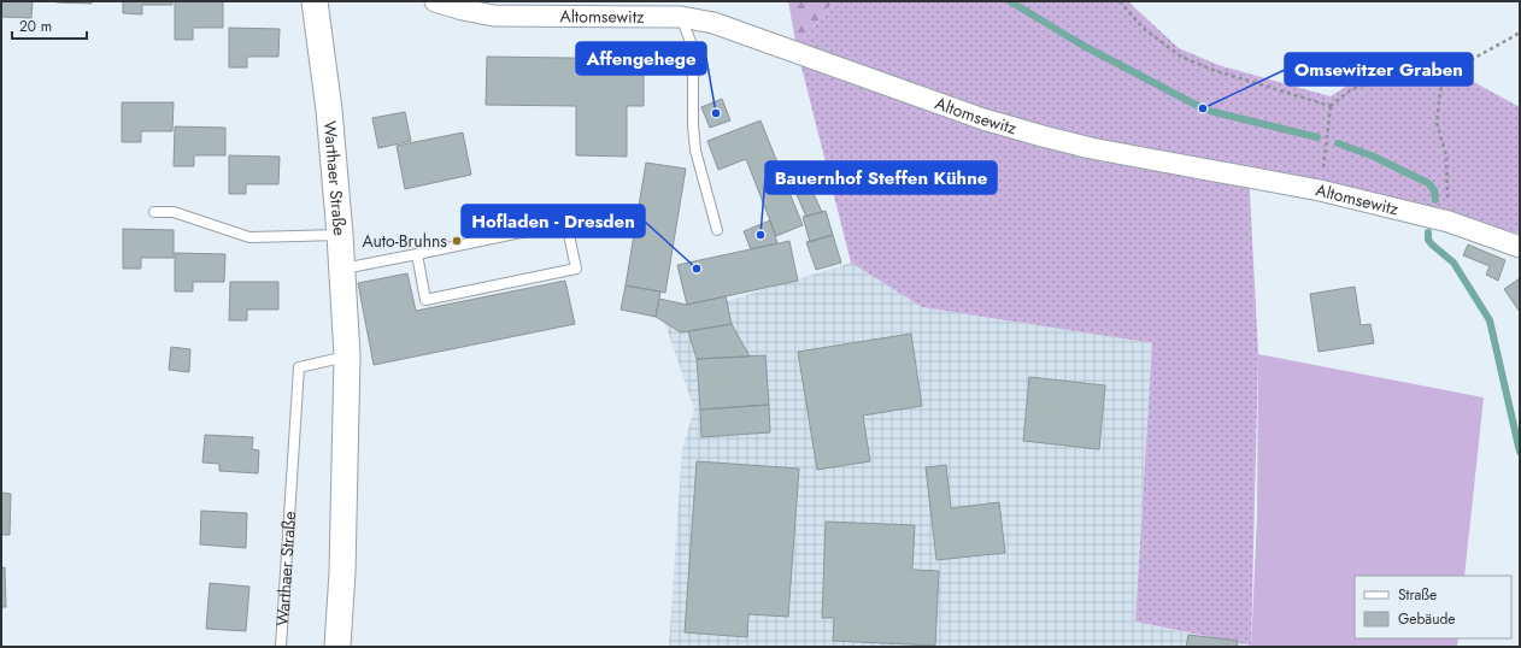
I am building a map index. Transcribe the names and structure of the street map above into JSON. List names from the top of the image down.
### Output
{
  "streets": {
    "street": ["Altomsewitz", "Warthaer Straße"]
  },
  "places": [
    "Omsewitzer Graben",
    "Affengehege",
    "Bauernhof Steffen Kühne",
    "Auto-Bruhns",
    "Hofladen - Dresden"
  ],
  "legend": ["Straße", "Gebäude"],
  "scale_bar": "20 m"
}
